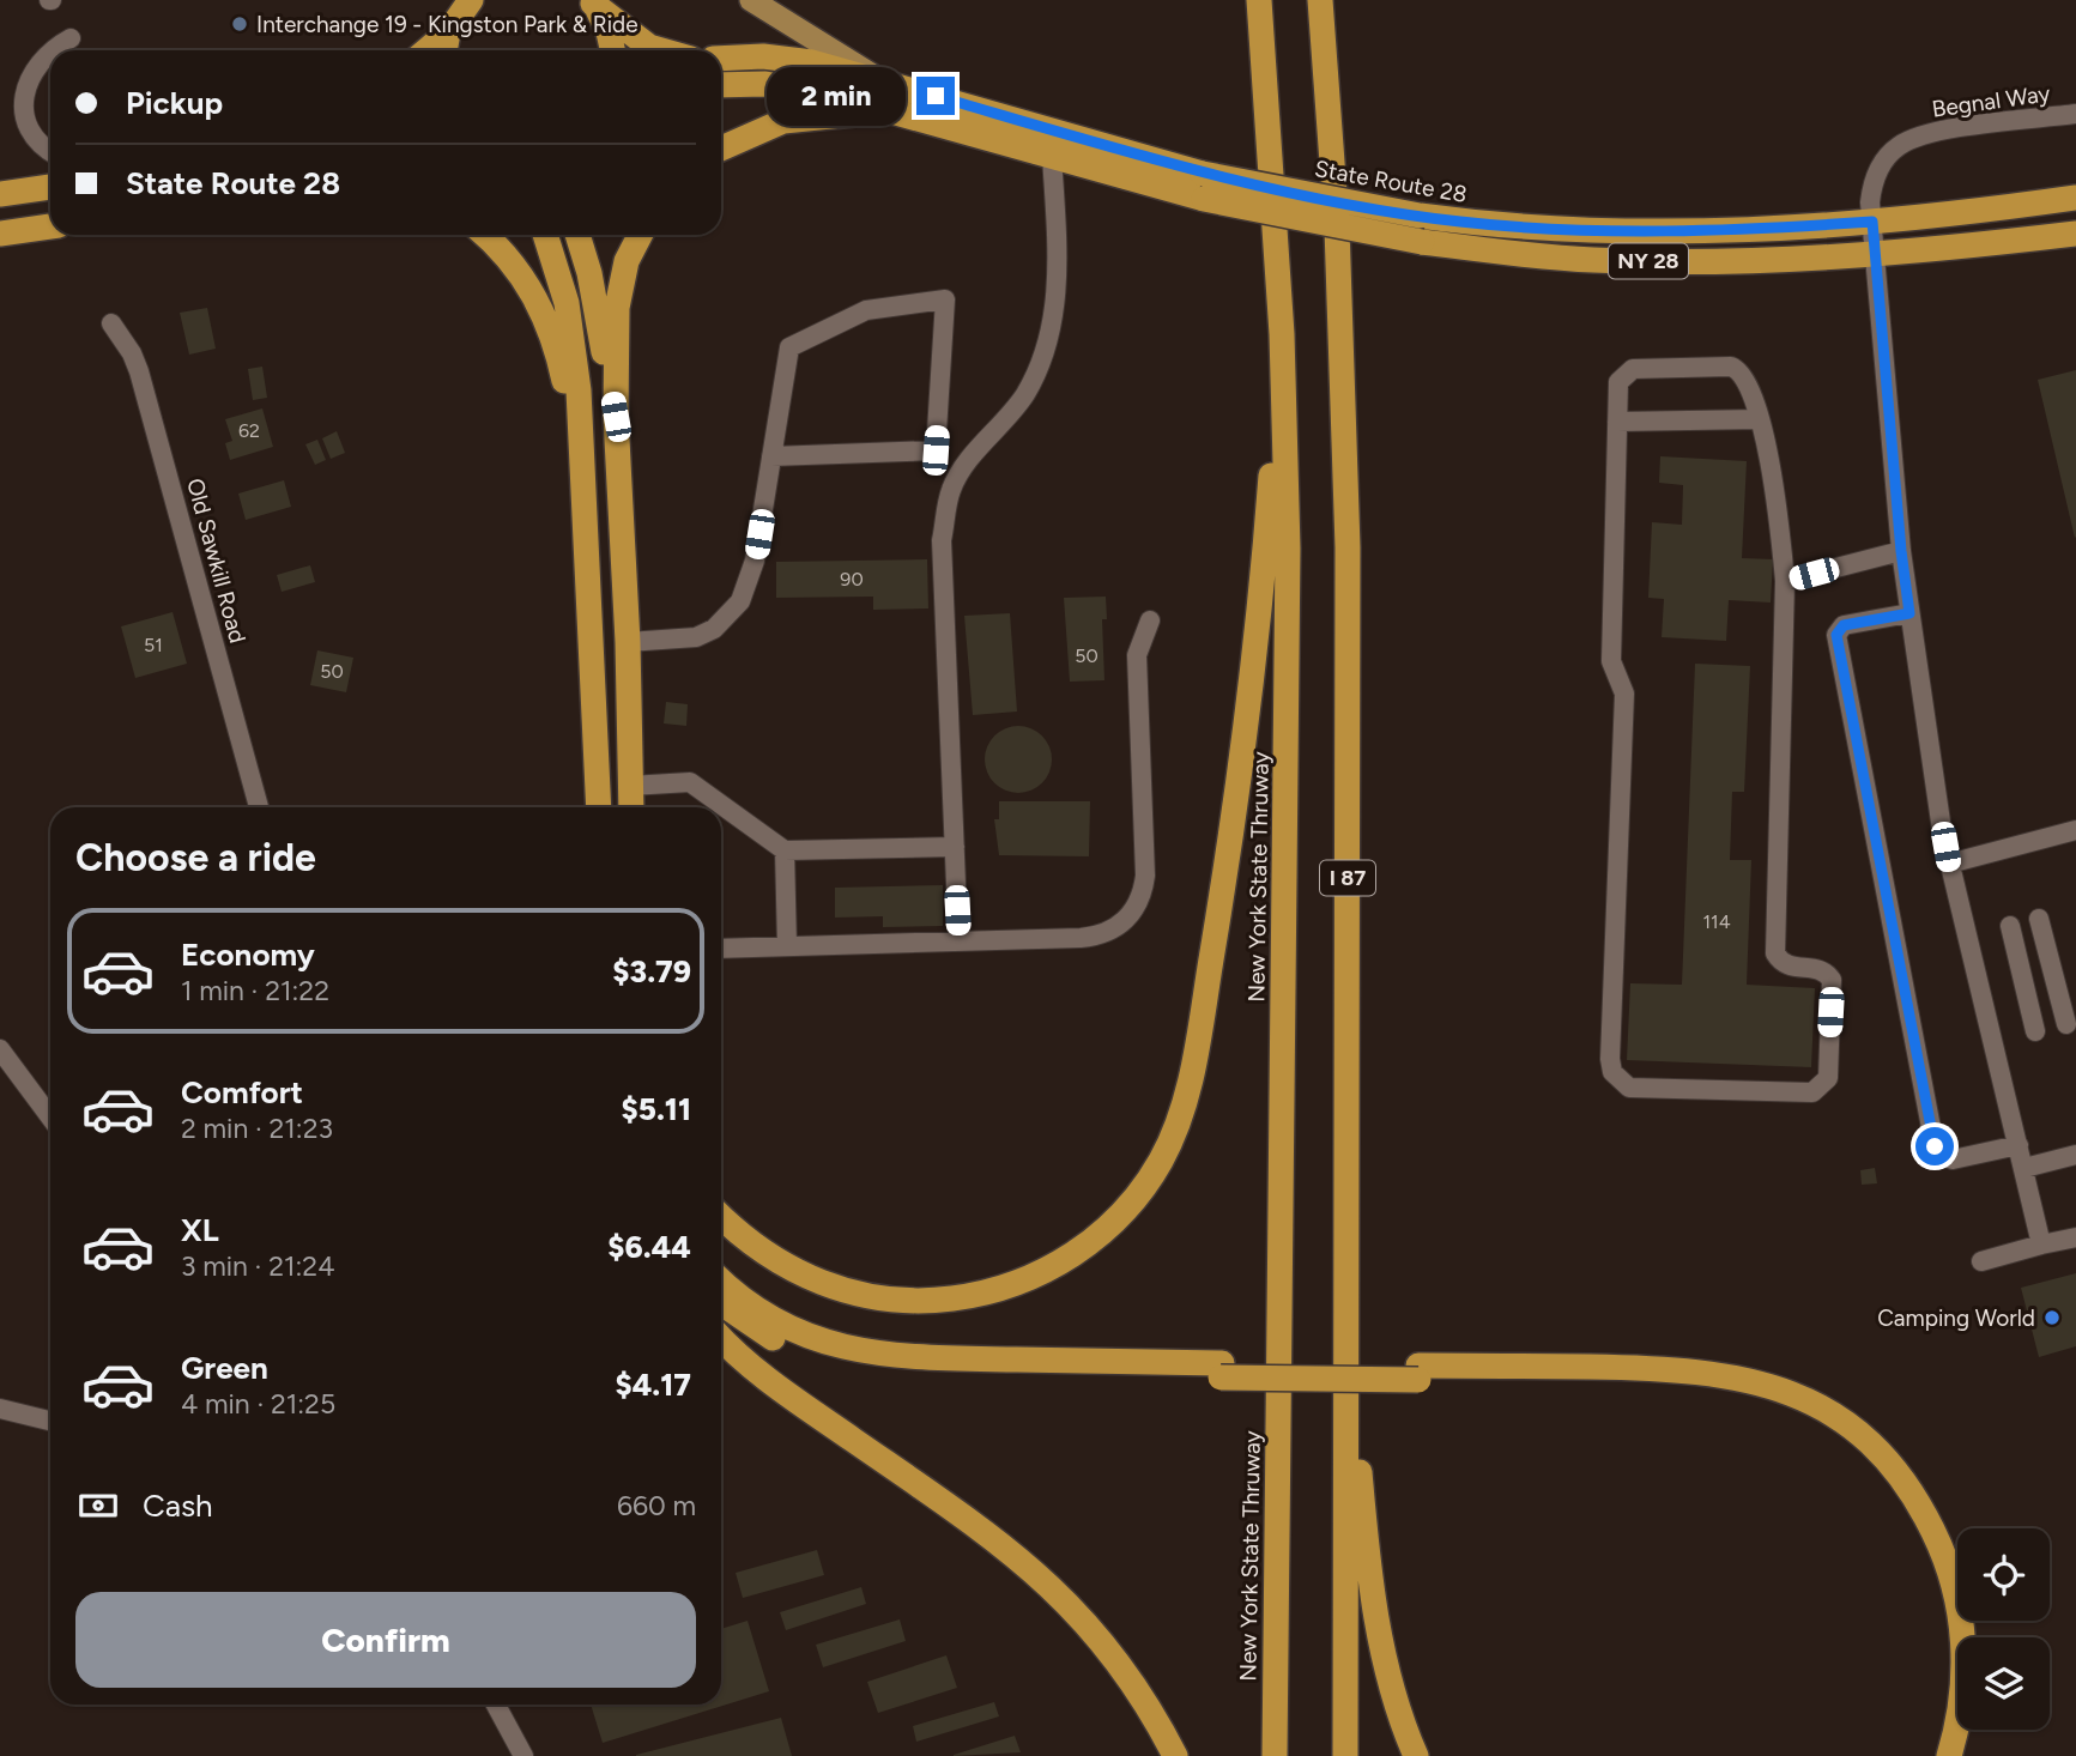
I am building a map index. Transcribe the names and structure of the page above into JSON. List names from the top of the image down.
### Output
{
  "streets": {
    "highway": [
      "State Route 28",
      "NY 28",
      "New York State Thruway",
      "I 87"
    ],
    "street": ["Begnal Way", "Old Sawkill Road"]
  },
  "crossings": [
    ["Begnal Way", "State Route 28"]
  ],
  "places": ["Interchange 19 - Kingston Park & Ride", "Camping World"],
  "house_numbers": [
    "62",
    "90",
    "51",
    "50",
    "50",
    "114"
  ],
  "page": {
    "banner": ["Pickup", "State Route 28"],
    "bubble": "2 min",
    "heading": "Choose a ride",
    "list": [
      {
        "name": "Economy",
        "note": "1 min · 21:22",
        "value": "$3.79"
      },
      {
        "name": "Comfort",
        "note": "2 min · 21:23",
        "value": "$5.11"
      },
      {
        "name": "XL",
        "note": "3 min · 21:24",
        "value": "$6.44"
      },
      {
        "name": "Green",
        "note": "4 min · 21:25",
        "value": "$4.17"
      }
    ],
    "pay": ["Cash", "660 m"],
    "buttons": "Confirm"
  }
}
